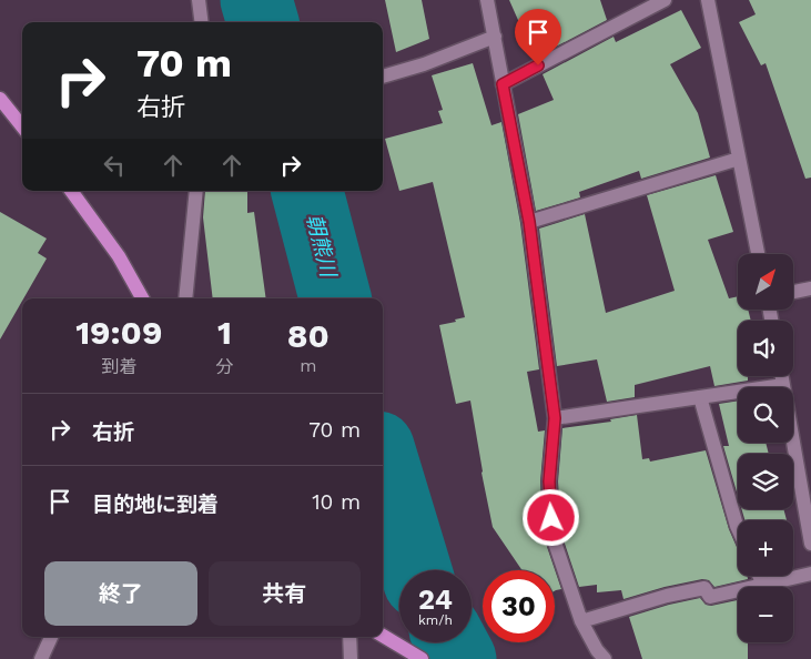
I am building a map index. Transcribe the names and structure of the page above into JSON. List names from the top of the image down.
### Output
{
  "water": ["朝熊川"],
  "north": "top right",
  "page": {
    "turn": ["70 m", "右折"],
    "map_buttons": ["+", "−"],
    "eta": [
      "19:09",
      "到着",
      "1",
      "分",
      "80",
      "m"
    ],
    "list": [
      {
        "name": "右折",
        "value": "70 m"
      },
      {
        "name": "目的地に到着",
        "value": "10 m"
      }
    ],
    "buttons": ["終了", "共有"],
    "speed": "24 km/h",
    "limit": "30"
  }
}
